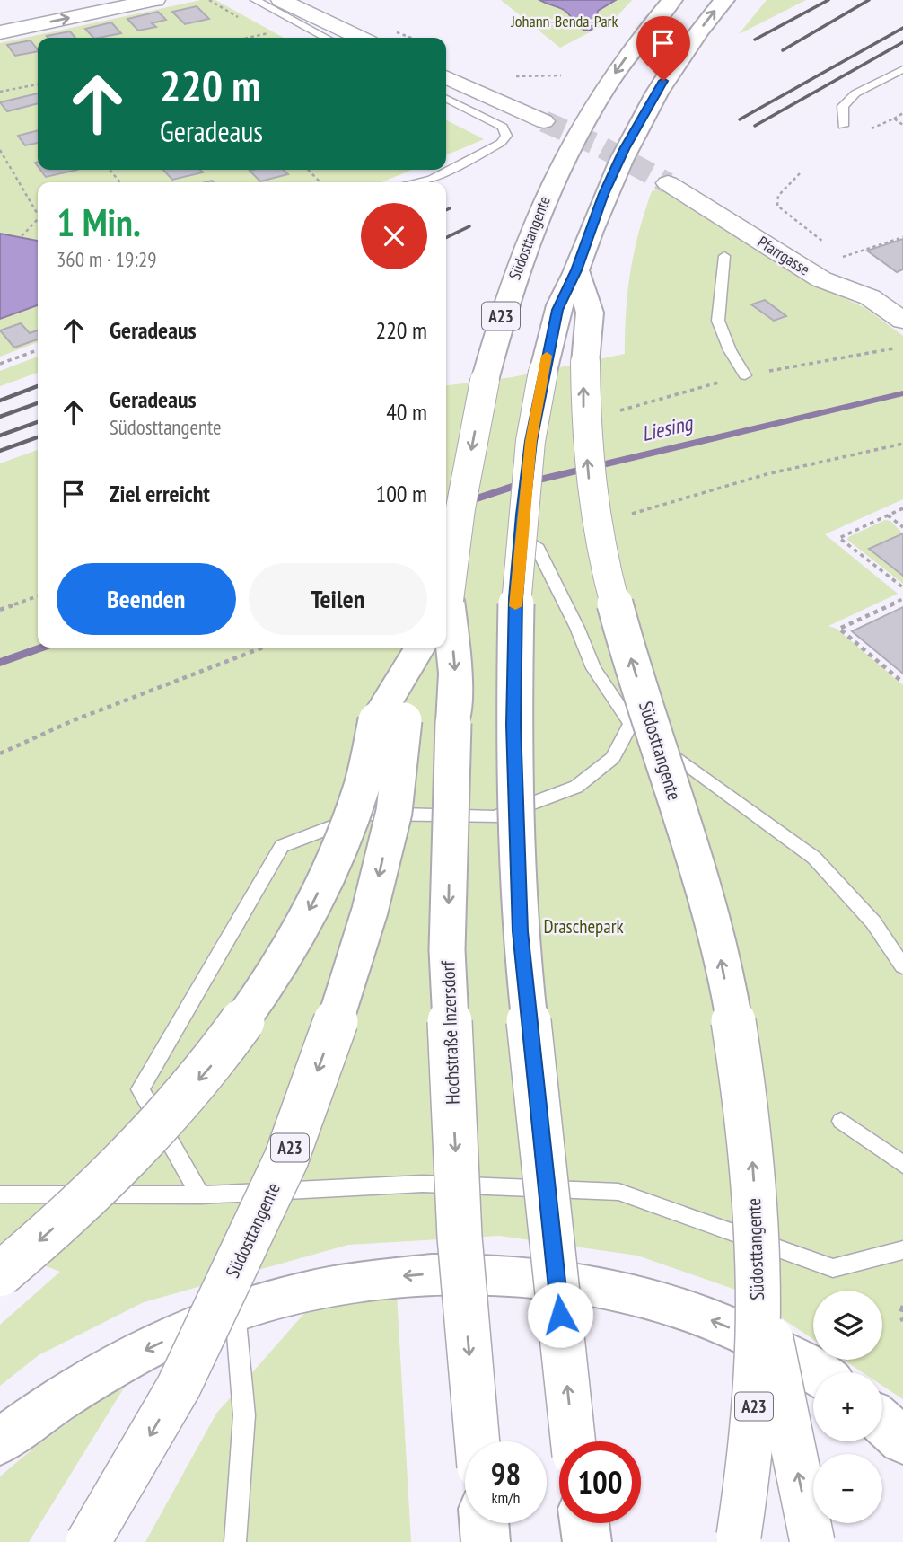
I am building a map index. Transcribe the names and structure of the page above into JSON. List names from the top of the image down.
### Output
{
  "streets": {
    "highway": ["Südosttangente", "A23", "Hochstraße Inzersdorf"],
    "street": ["Pfarrgasse"]
  },
  "water": ["Liesing"],
  "parks": ["Johann-Benda-Park", "Draschepark"],
  "page": {
    "turn": ["220 m", "Geradeaus"],
    "heading": ["1 Min.", "360 m · 19:29"],
    "list": [
      {
        "name": "Geradeaus",
        "value": "220 m"
      },
      {
        "name": "Geradeaus",
        "note": "Südosttangente",
        "value": "40 m"
      },
      {
        "name": "Ziel erreicht",
        "value": "100 m"
      }
    ],
    "buttons": ["Beenden", "Teilen"],
    "map_buttons": ["+", "−"],
    "speed": "98 km/h",
    "limit": "100"
  }
}
